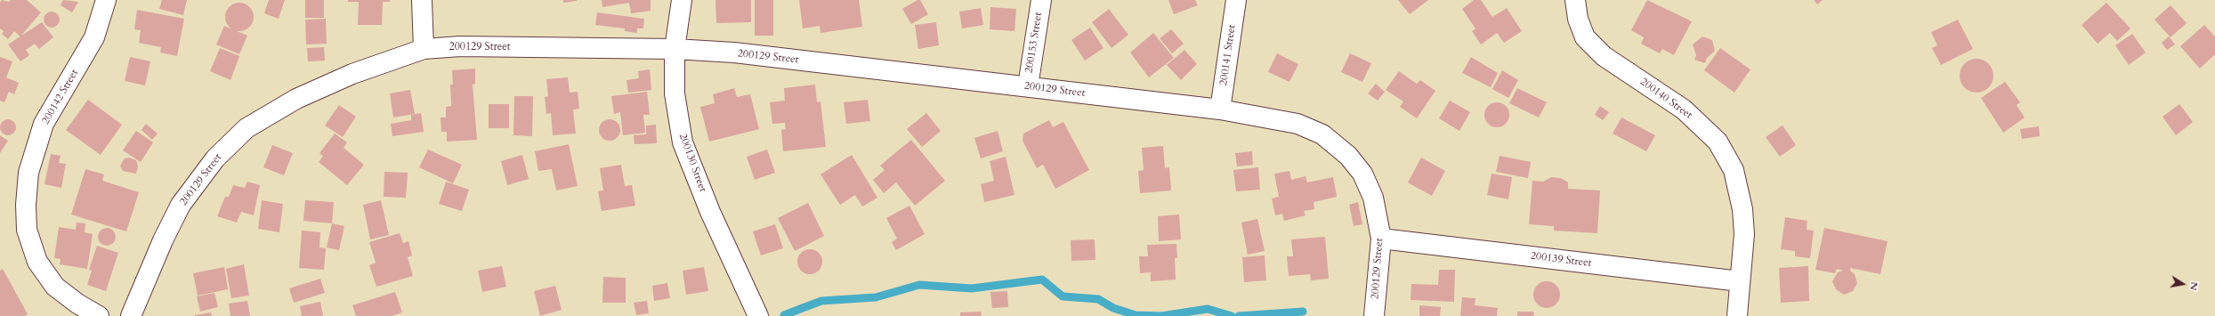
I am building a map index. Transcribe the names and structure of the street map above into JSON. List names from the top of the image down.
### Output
{
  "streets": {
    "street": [
      "200153 Street",
      "200129 Street",
      "200141 Street",
      "200142 Street",
      "200140 Street",
      "200130 Street",
      "200139 Street"
    ]
  },
  "crossings": [
    ["200153 Street", "200129 Street"],
    ["200129 Street", "200141 Street"],
    ["200129 Street", "200130 Street"],
    ["200129 Street", "200139 Street"],
    ["200140 Street", "200139 Street"]
  ],
  "north": "right"
}
